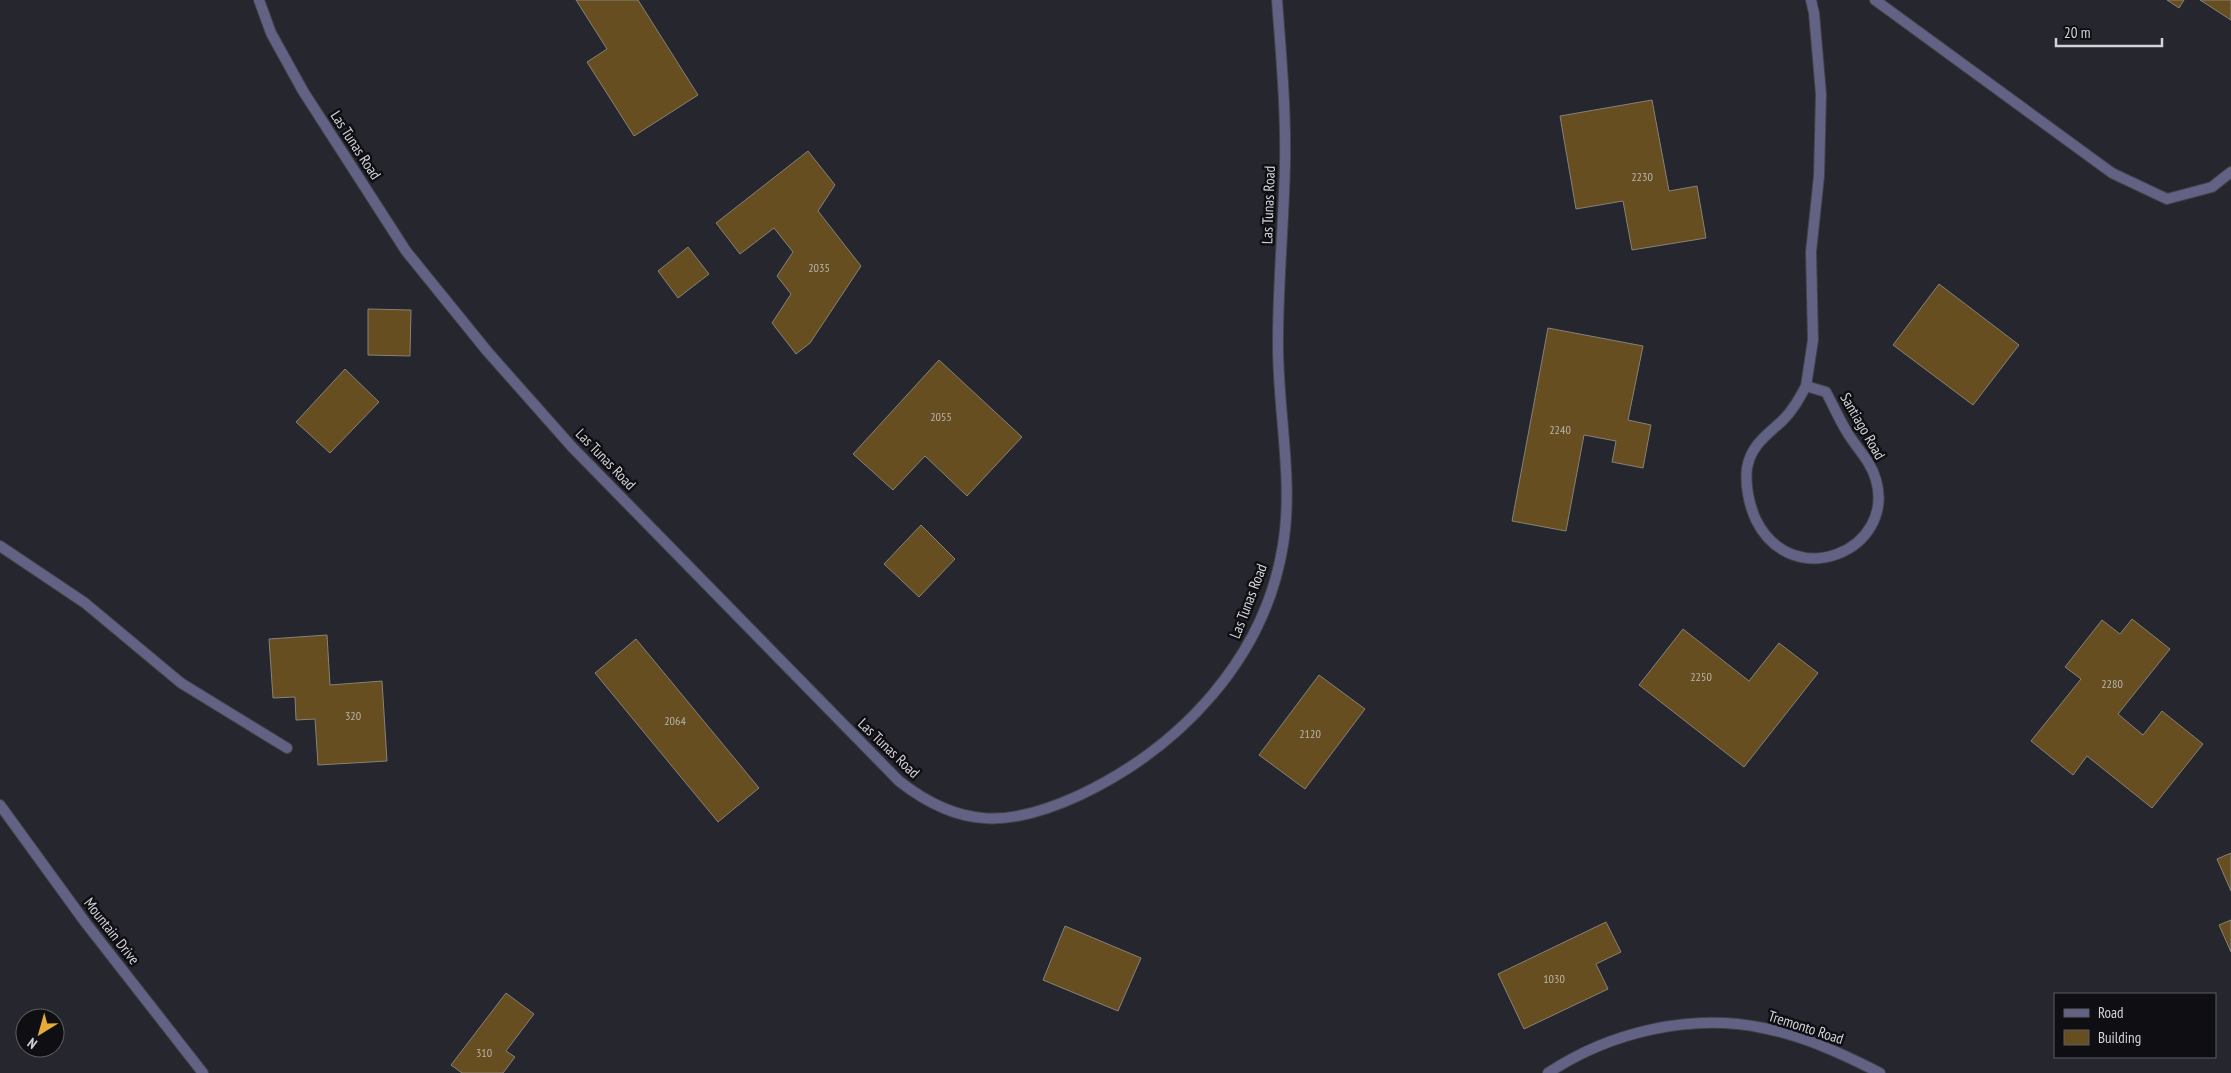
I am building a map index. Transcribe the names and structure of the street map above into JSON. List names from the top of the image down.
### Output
{
  "streets": {
    "street": [
      "Las Tunas Road",
      "Santiago Road",
      "Mountain Drive",
      "Tremonto Road"
    ]
  },
  "house_numbers": [
    "2230",
    "2035",
    "2055",
    "2240",
    "2250",
    "2280",
    "320",
    "2064",
    "2120",
    "1030",
    "310"
  ],
  "legend": ["Road", "Building"],
  "scale_bar": "20 m",
  "north": "bottom left"
}
